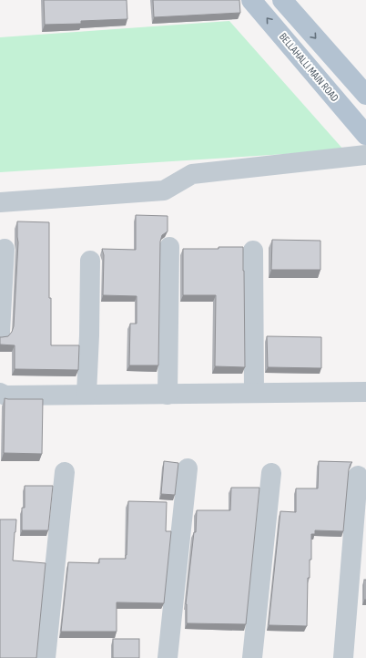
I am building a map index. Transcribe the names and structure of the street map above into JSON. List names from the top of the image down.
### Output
{
  "streets": {
    "main road": ["BELLAHALLI MAIN ROAD"]
  }
}
